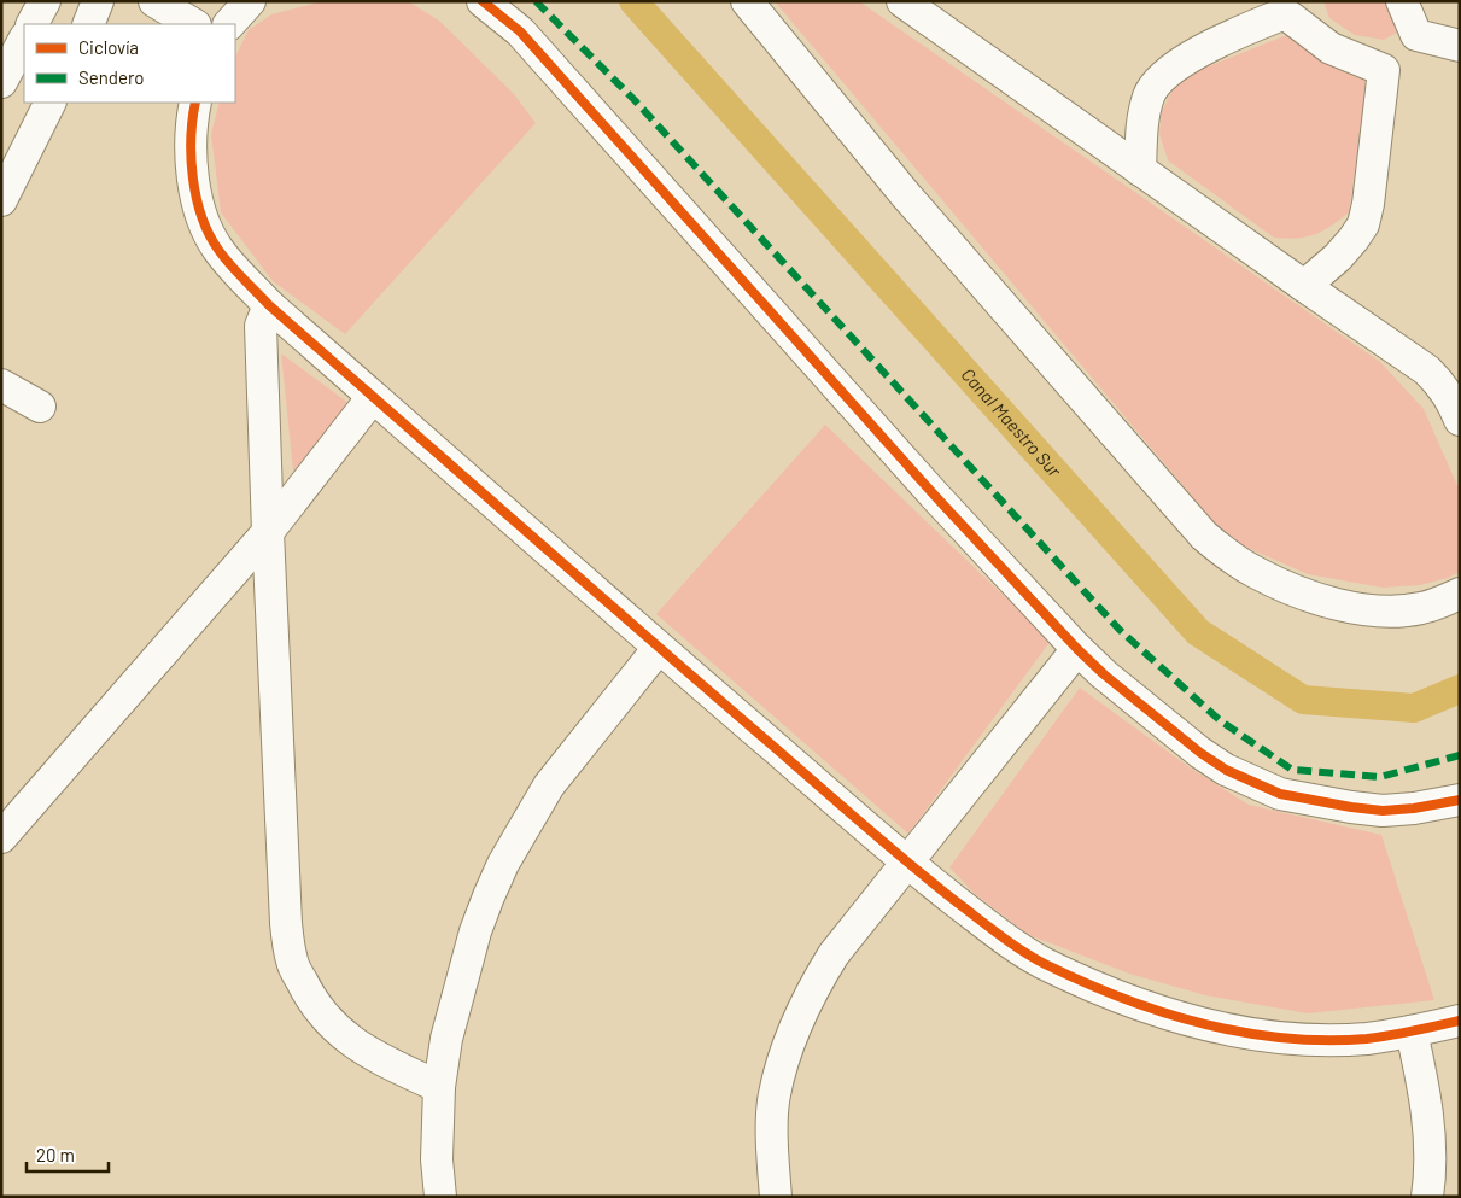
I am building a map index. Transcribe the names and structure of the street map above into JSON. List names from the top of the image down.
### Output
{
  "water": ["Canal Maestro Sur"],
  "legend": ["Ciclovía", "Sendero"],
  "scale_bar": "20 m"
}
